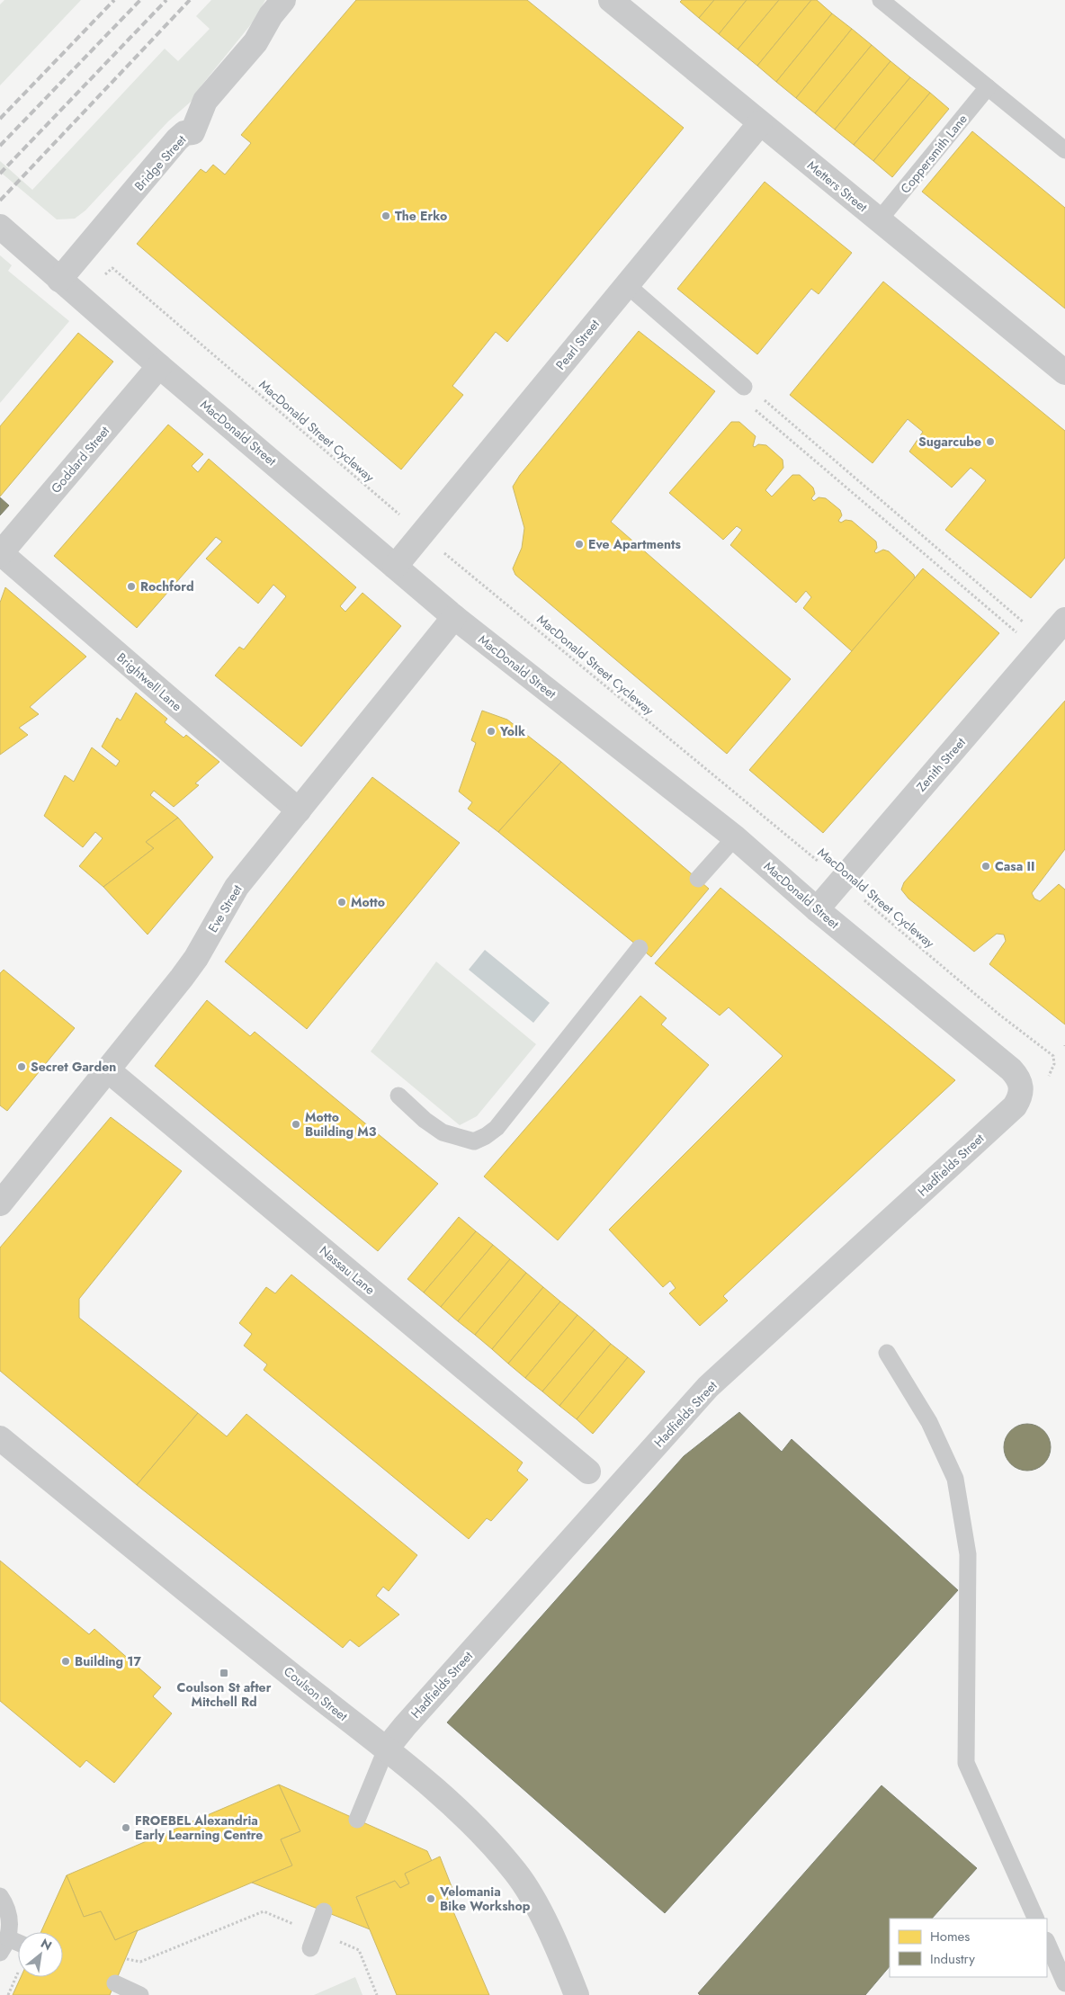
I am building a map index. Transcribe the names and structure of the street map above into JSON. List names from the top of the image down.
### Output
{
  "streets": {
    "street": [
      "Bridge Street",
      "Metters Street",
      "Pearl Street",
      "MacDonald Street",
      "Goddard Street",
      "Brightwell Lane",
      "Zenith Street",
      "Eve Street",
      "Hadfields Street",
      "Nassau Lane",
      "Coulson Street"
    ],
    "lane": ["Coppersmith Lane"],
    "path": ["MacDonald Street Cycleway"]
  },
  "crossings": [
    ["Coppersmith Lane", "Metters Street"],
    ["Bridge Street", "MacDonald Street"],
    ["Metters Street", "Pearl Street"],
    ["Pearl Street", "MacDonald Street Cycleway"],
    ["Pearl Street", "MacDonald Street"],
    ["MacDonald Street Cycleway", "MacDonald Street"],
    ["MacDonald Street Cycleway", "Zenith Street"],
    ["MacDonald Street Cycleway", "Hadfields Street"],
    ["MacDonald Street", "Goddard Street"],
    ["MacDonald Street", "Zenith Street"],
    ["MacDonald Street", "Eve Street"],
    ["MacDonald Street", "Hadfields Street"],
    ["Goddard Street", "Brightwell Lane"],
    ["Brightwell Lane", "Eve Street"],
    ["Eve Street", "Nassau Lane"],
    ["Hadfields Street", "Coulson Street"]
  ],
  "places": {
    "other": [
      "The Erko",
      "Sugarcube",
      "Eve Apartments",
      "Rochford",
      "Yolk",
      "Casa II",
      "Motto",
      "Secret Garden",
      "Motto Building M3",
      "Building 17",
      "FROEBEL Alexandria Early Learning Centre",
      "Velomania Bike Workshop"
    ],
    "transit": ["Coulson St after Mitchell Rd"]
  },
  "legend": ["Homes", "Industry"],
  "north": "top right"
}
